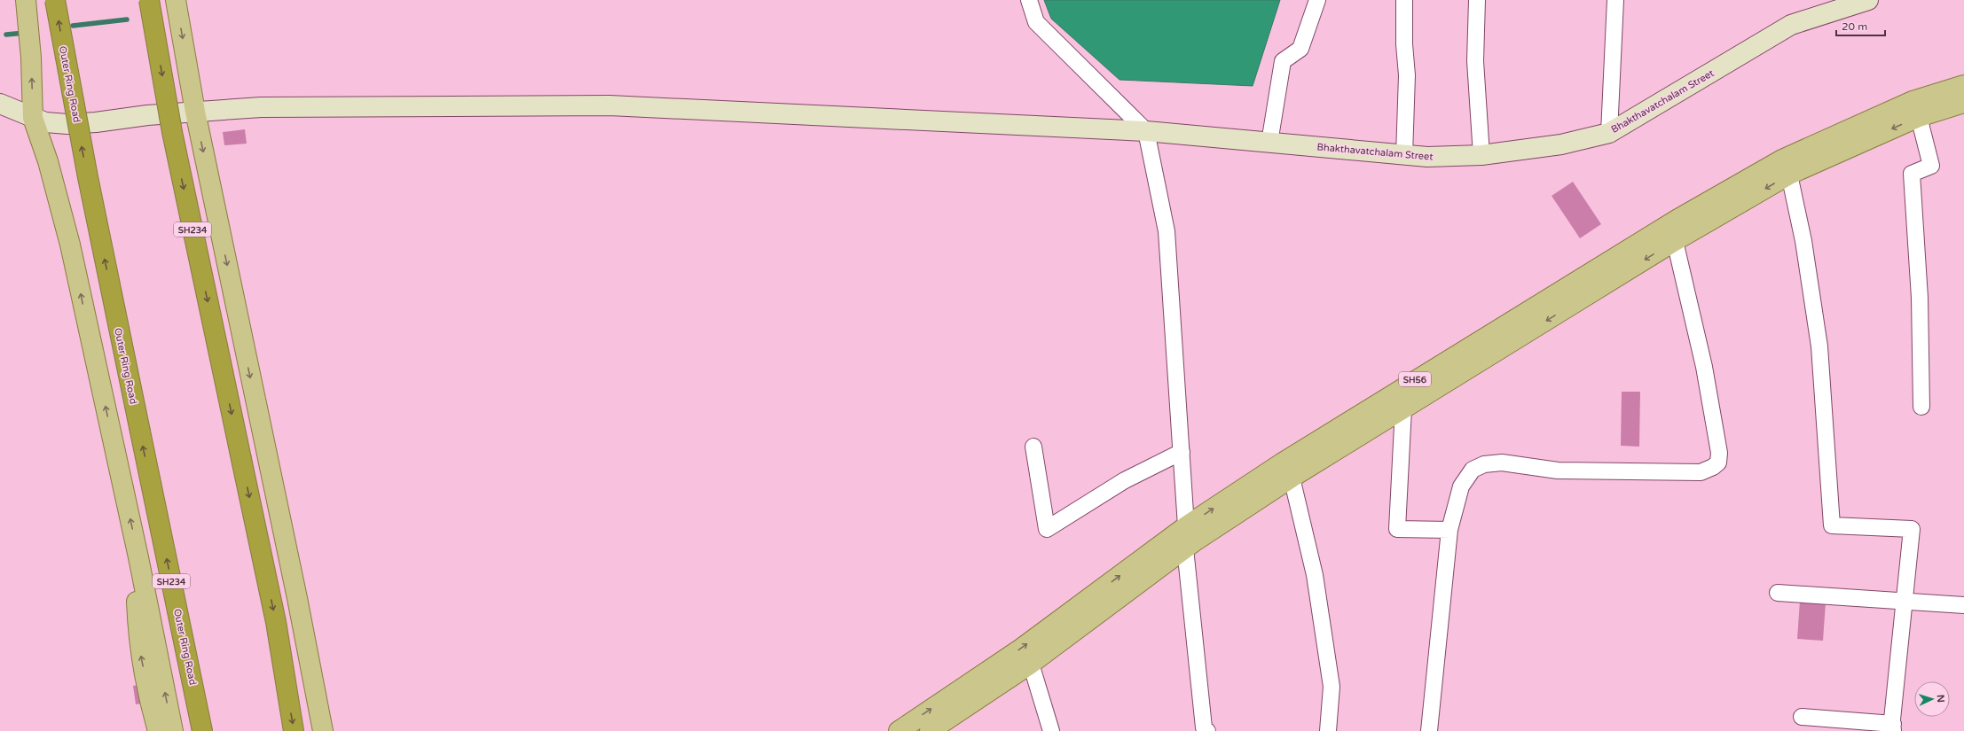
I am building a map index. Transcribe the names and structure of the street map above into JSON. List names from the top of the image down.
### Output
{
  "streets": {
    "highway": ["Outer Ring Road", "SH234"],
    "main road": ["SH56"],
    "street": ["Bhakthavatchalam Street"]
  },
  "scale_bar": "20 m",
  "north": "right"
}
